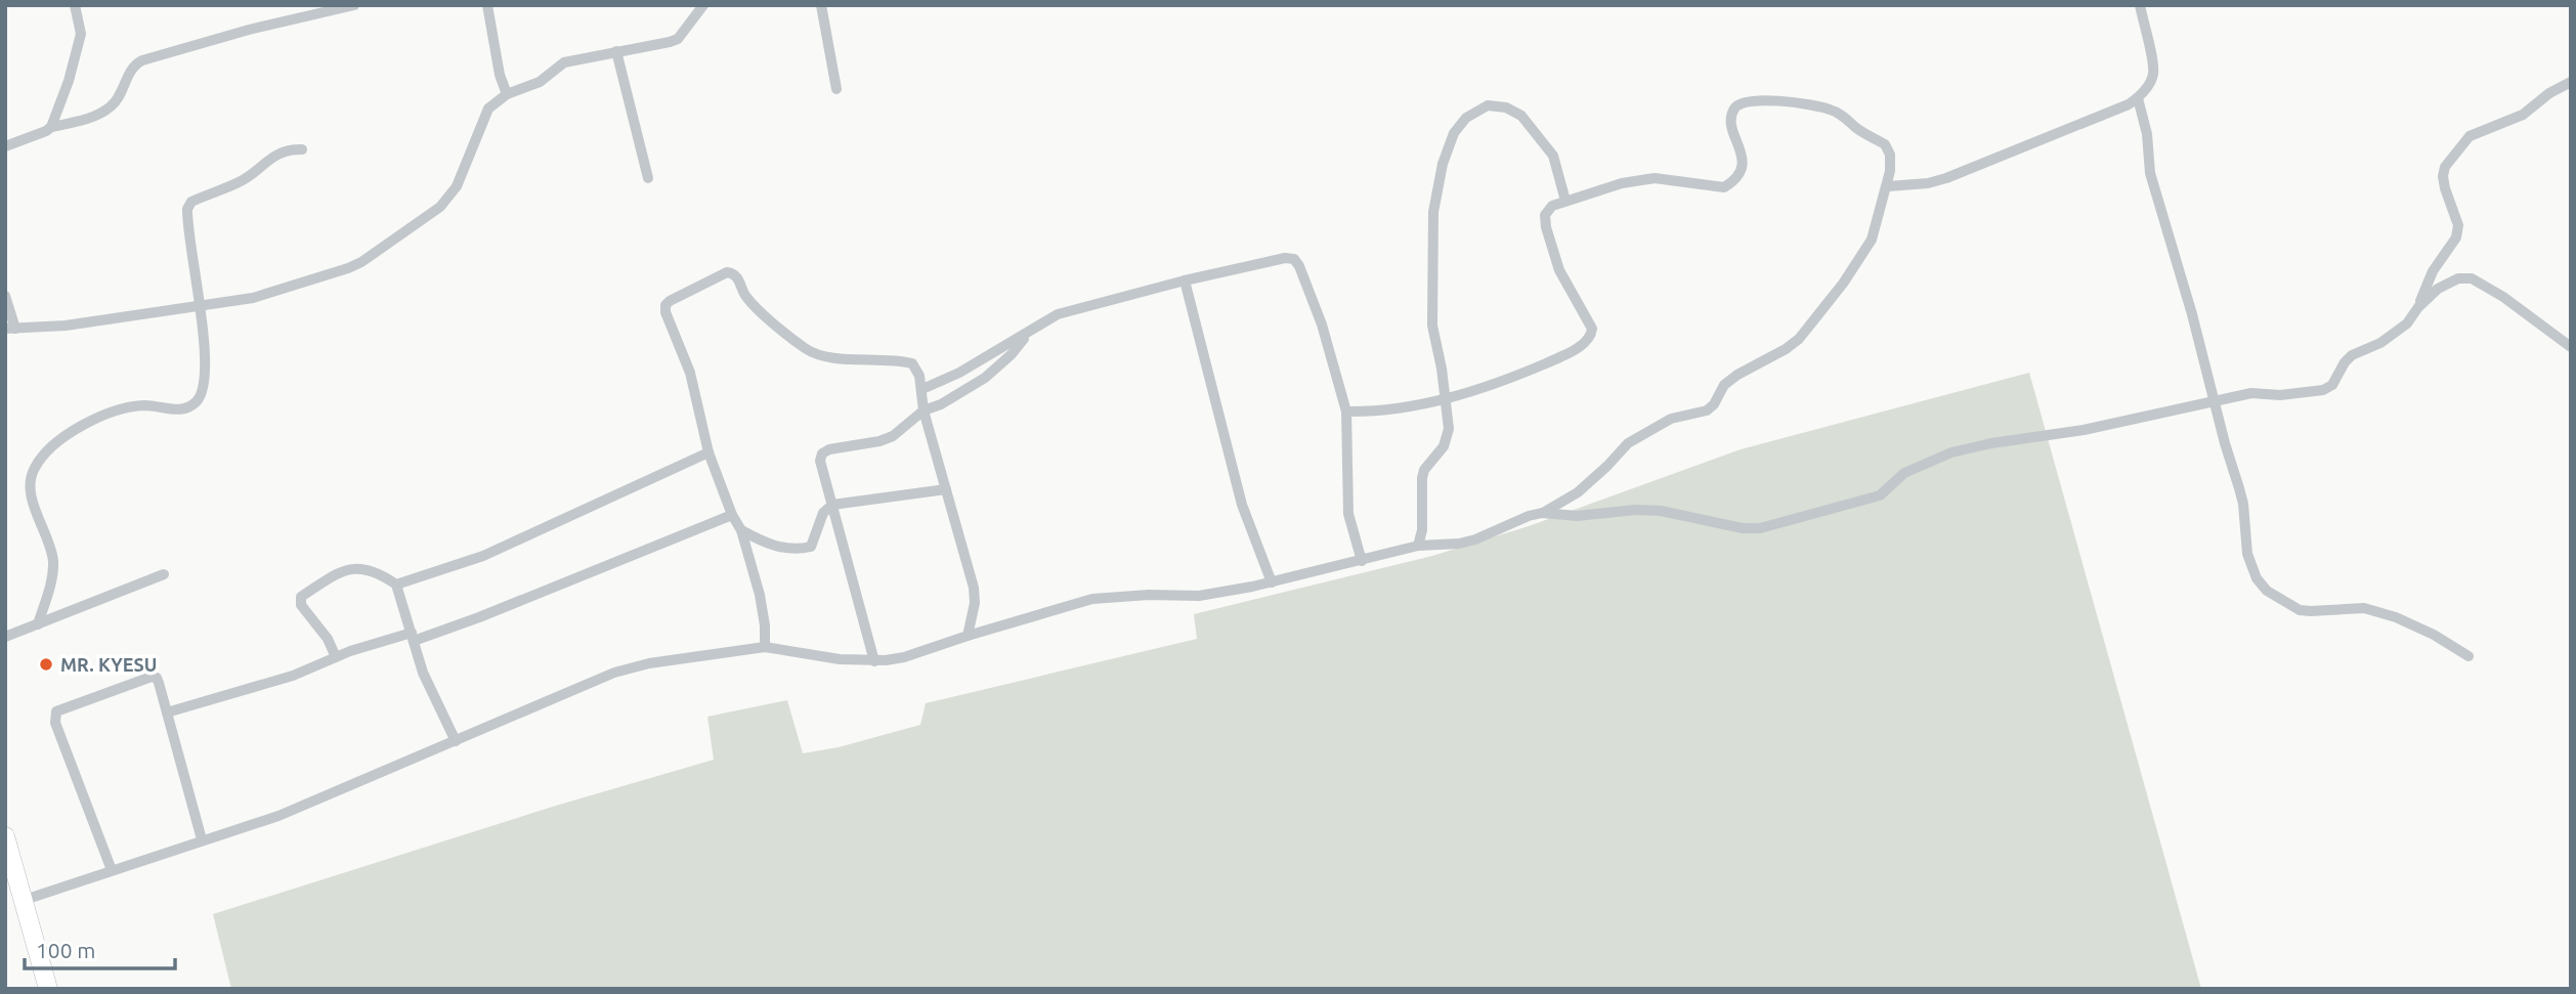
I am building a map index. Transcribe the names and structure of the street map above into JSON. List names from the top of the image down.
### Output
{
  "places": ["MR. KYESU"],
  "scale_bar": "100 m"
}
